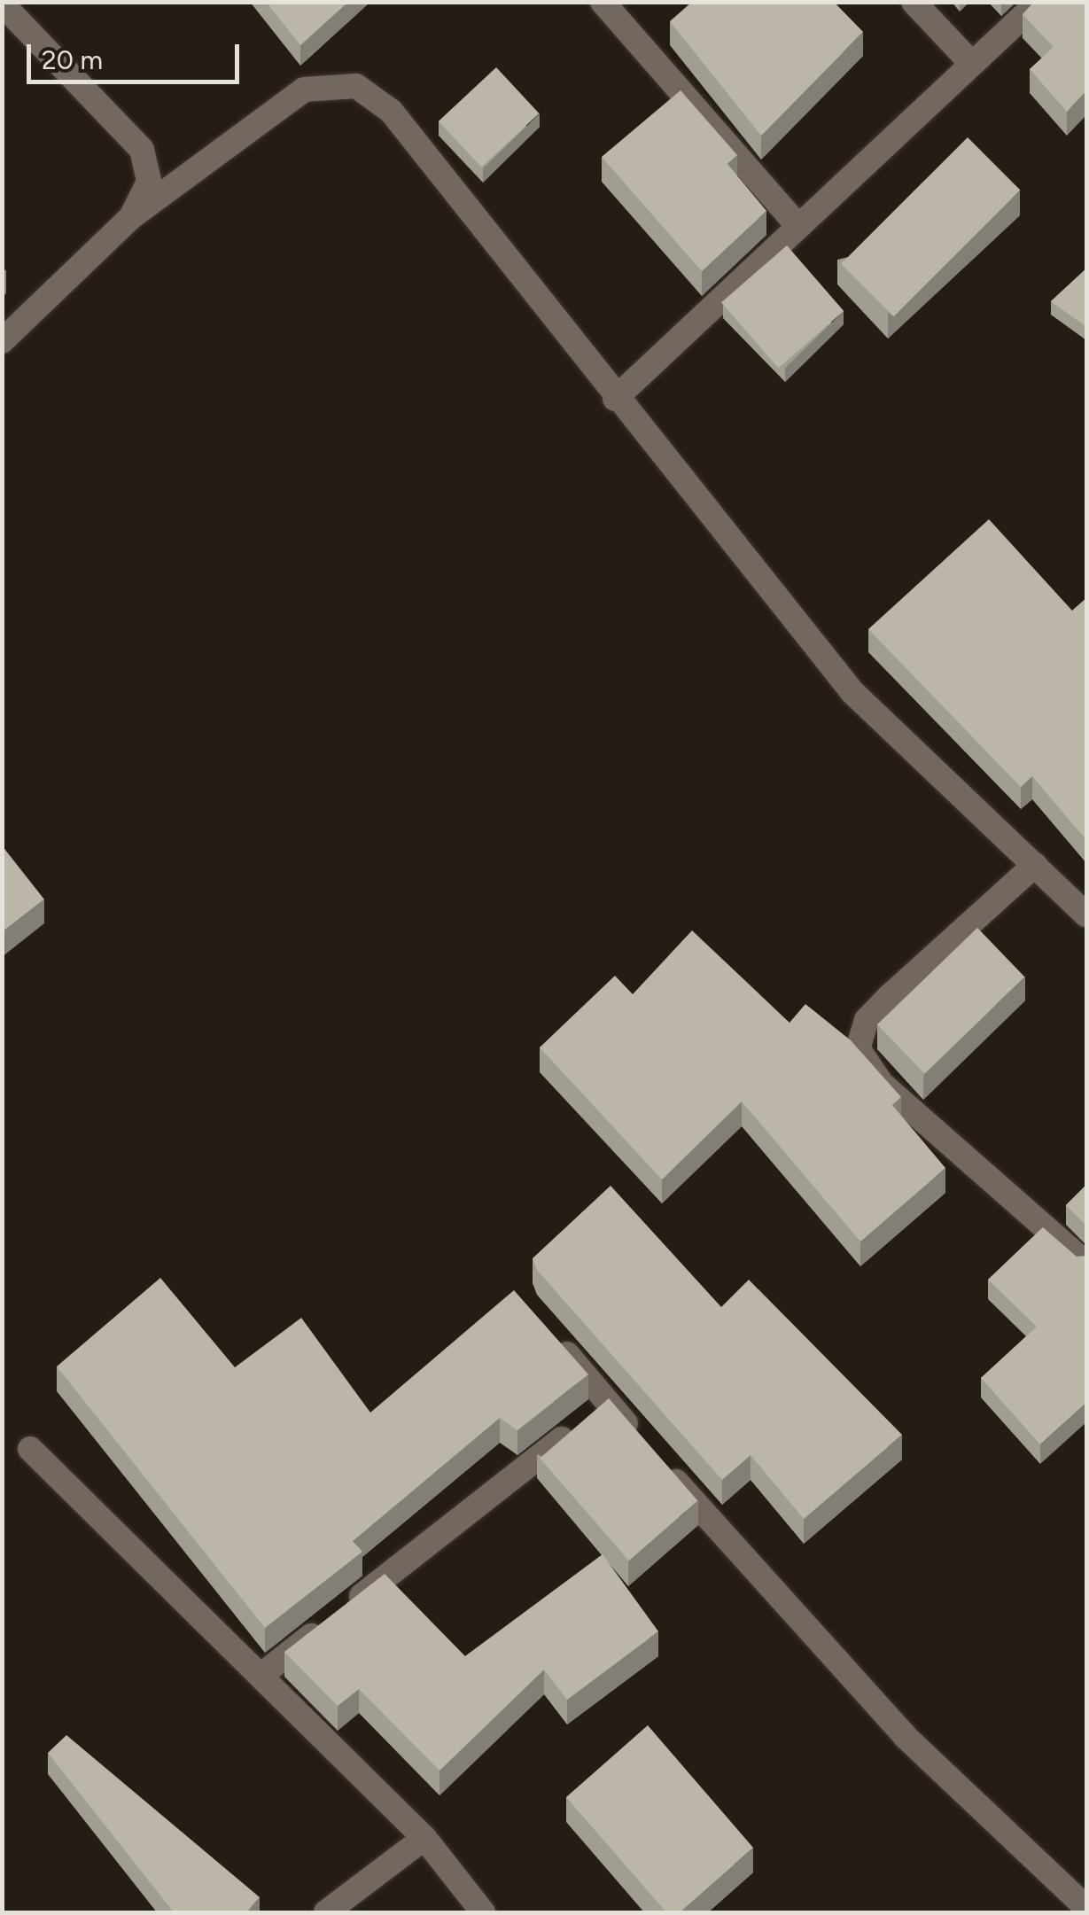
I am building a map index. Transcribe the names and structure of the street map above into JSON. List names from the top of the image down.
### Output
{
  "scale_bar": "20 m"
}
